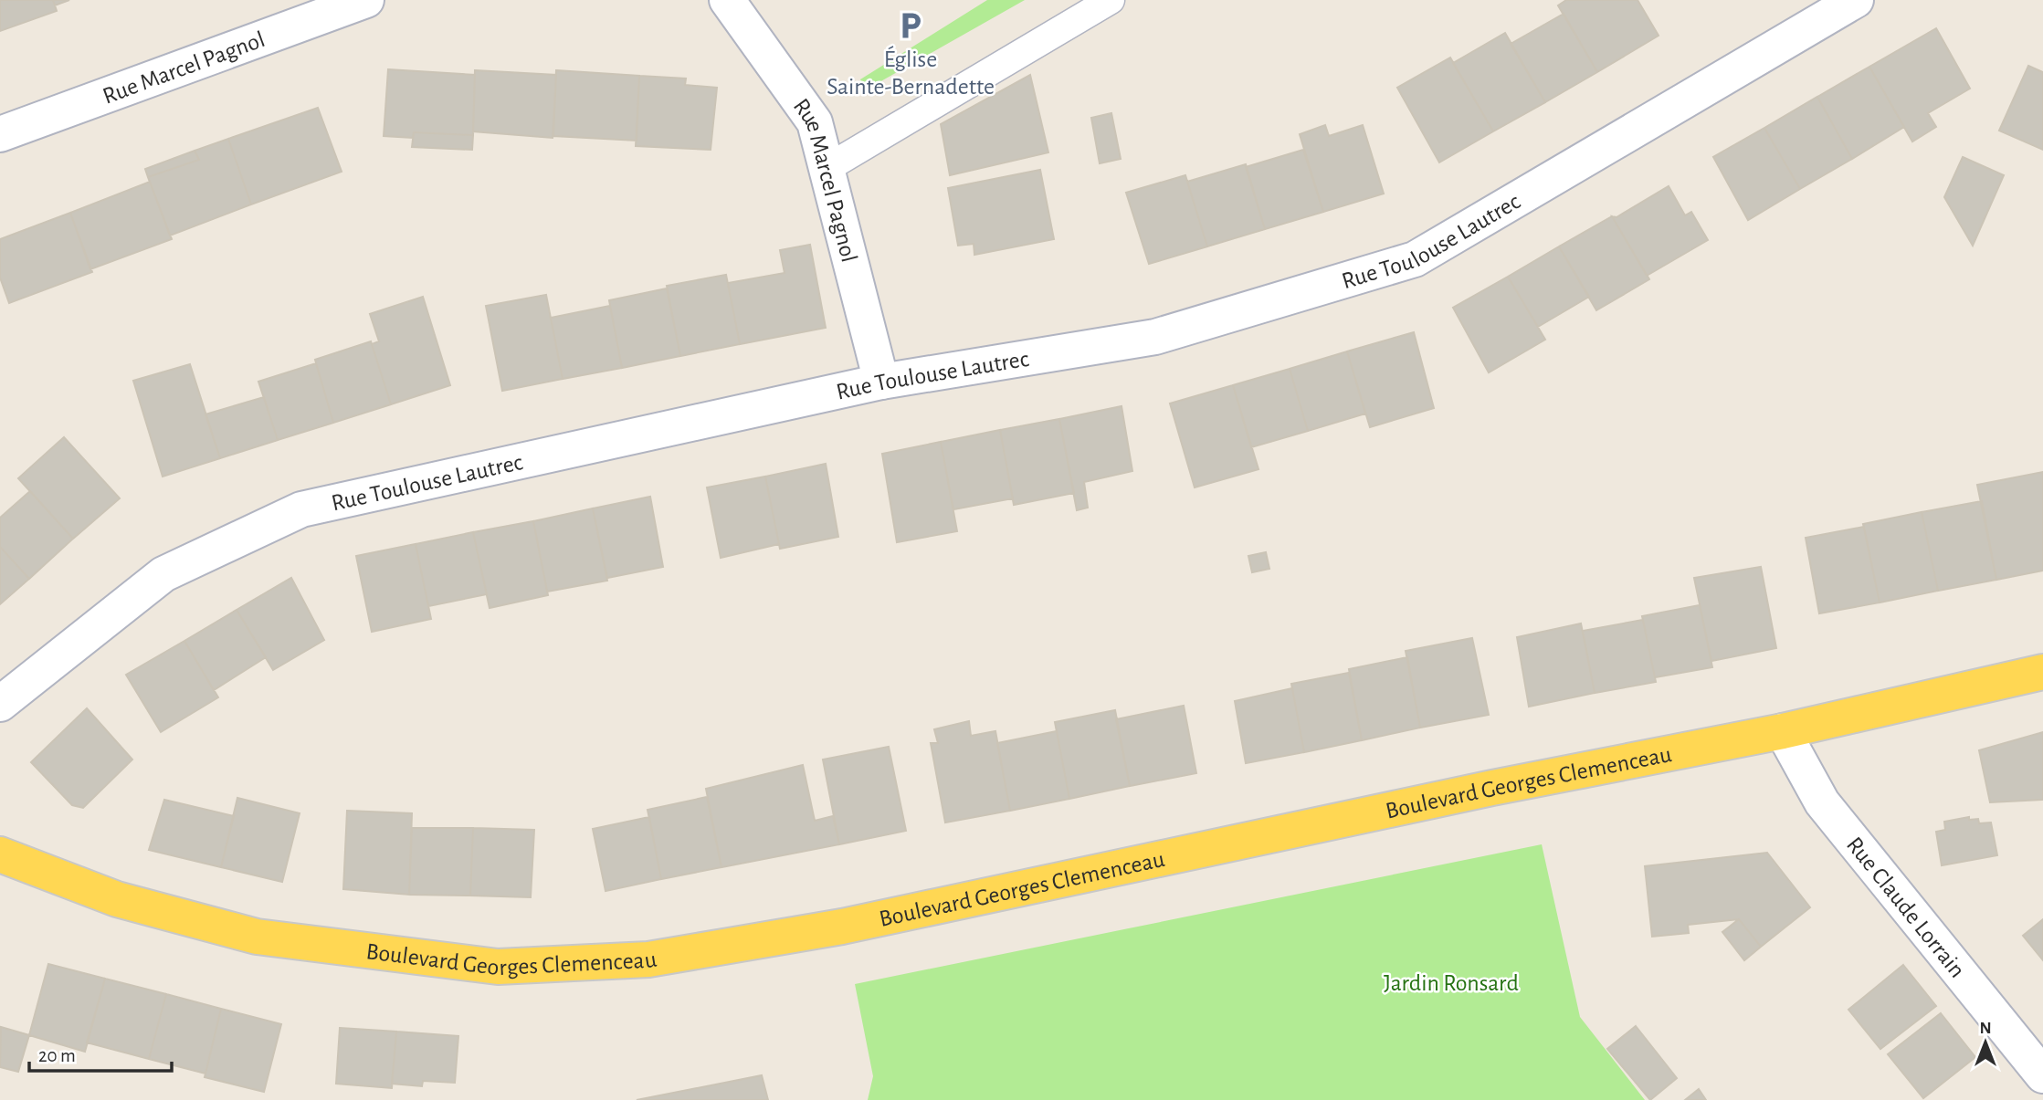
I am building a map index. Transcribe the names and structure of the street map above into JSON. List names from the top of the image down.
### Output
{
  "streets": {
    "main road": ["Boulevard Georges Clemenceau"],
    "street": ["Rue Marcel Pagnol", "Rue Toulouse Lautrec", "Rue Claude Lorrain"]
  },
  "crossings": [
    ["Rue Marcel Pagnol", "Rue Toulouse Lautrec"],
    ["Boulevard Georges Clemenceau", "Rue Claude Lorrain"]
  ],
  "parks": ["Jardin Ronsard"],
  "places": {
    "parking": ["Église Sainte-Bernadette"]
  },
  "scale_bar": "20 m",
  "north": "top"
}
